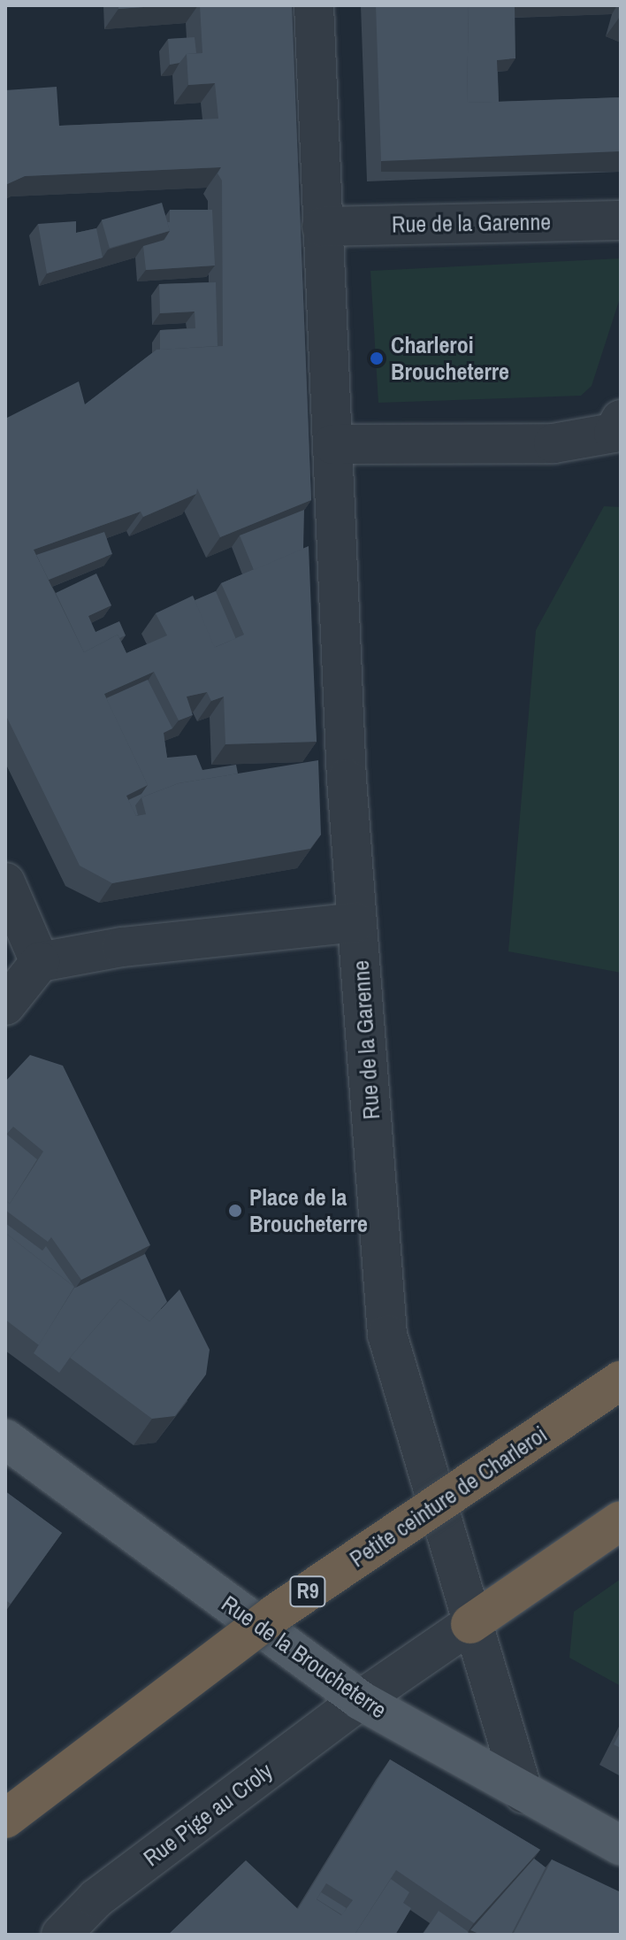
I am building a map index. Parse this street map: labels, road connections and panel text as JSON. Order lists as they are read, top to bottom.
{
  "streets": {
    "highway": ["Petite ceinture de Charleroi", "R9"],
    "main road": ["Rue de la Broucheterre"],
    "street": ["Rue de la Garenne", "Rue Pige au Croly"]
  },
  "crossings": [
    ["Rue de la Garenne", "Rue de la Broucheterre"],
    ["Rue de la Garenne", "Rue Pige au Croly"],
    ["Rue de la Broucheterre", "Rue Pige au Croly"]
  ],
  "places": ["Charleroi Broucheterre", "Place de la Broucheterre"]
}
